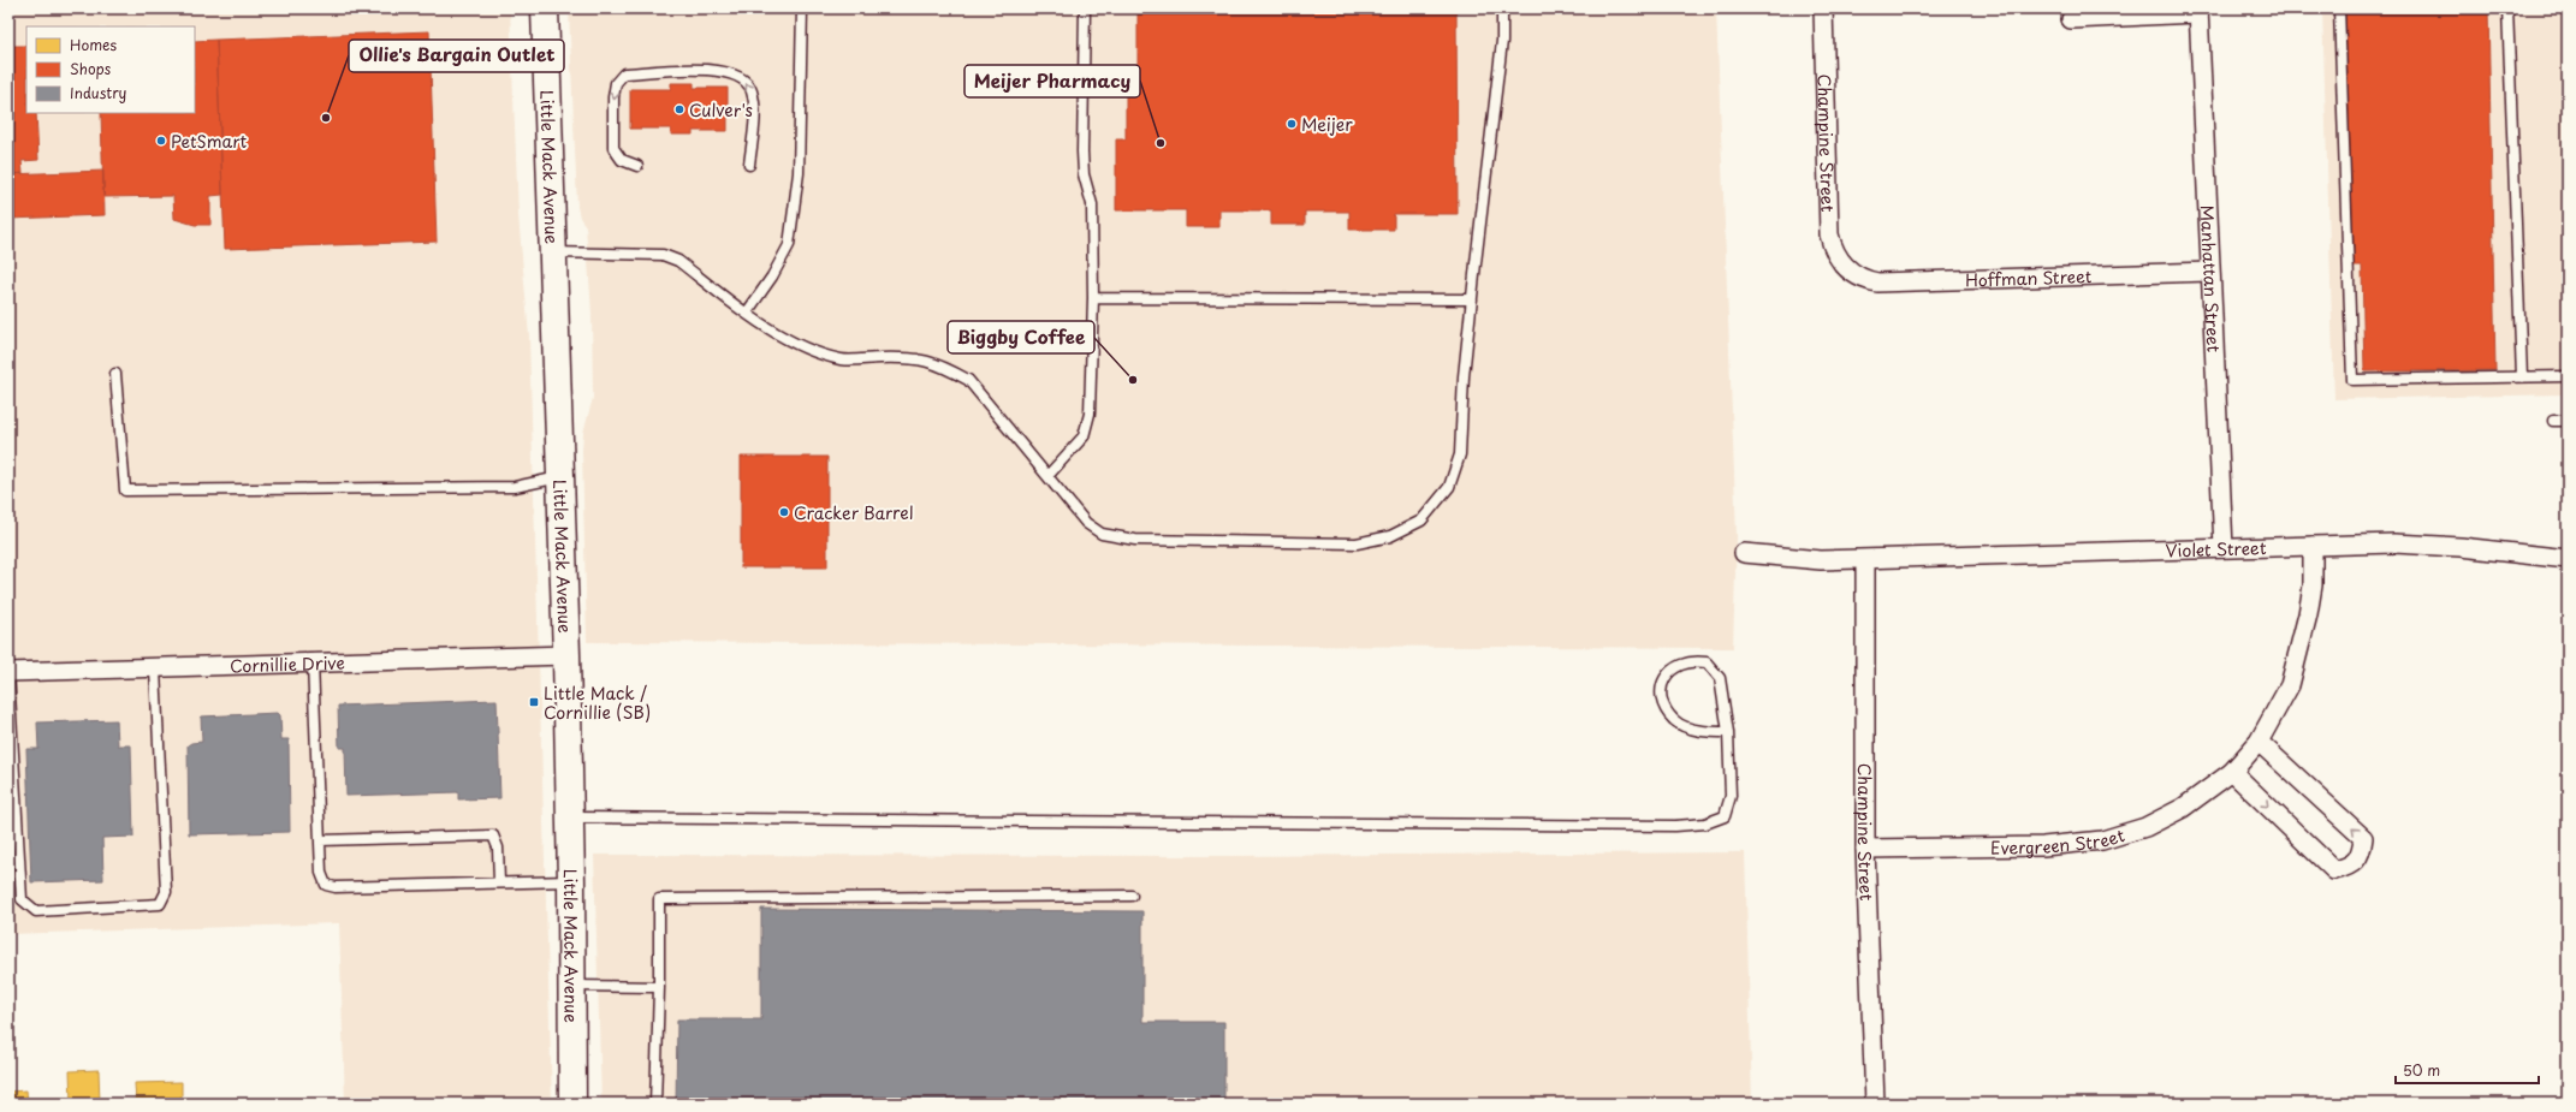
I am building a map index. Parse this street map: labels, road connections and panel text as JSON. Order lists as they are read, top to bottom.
{
  "streets": {
    "main road": ["Little Mack Avenue"],
    "street": [
      "Champine Street",
      "Hoffman Street",
      "Manhattan Street",
      "Violet Street",
      "Cornillie Drive",
      "Evergreen Street"
    ]
  },
  "crossings": [
    ["Champine Street", "Hoffman Street"],
    ["Champine Street", "Violet Street"],
    ["Champine Street", "Evergreen Street"],
    ["Little Mack Avenue", "Cornillie Drive"],
    ["Hoffman Street", "Manhattan Street"],
    ["Manhattan Street", "Violet Street"],
    ["Violet Street", "Evergreen Street"]
  ],
  "places": {
    "other": [
      "Culver's",
      "Ollie's Bargain Outlet",
      "Meijer",
      "PetSmart",
      "Meijer Pharmacy",
      "Biggby Coffee",
      "Cracker Barrel"
    ],
    "transit": ["Little Mack / Cornillie (SB)"]
  },
  "legend": ["Homes", "Shops", "Industry"],
  "scale_bar": "50 m"
}
